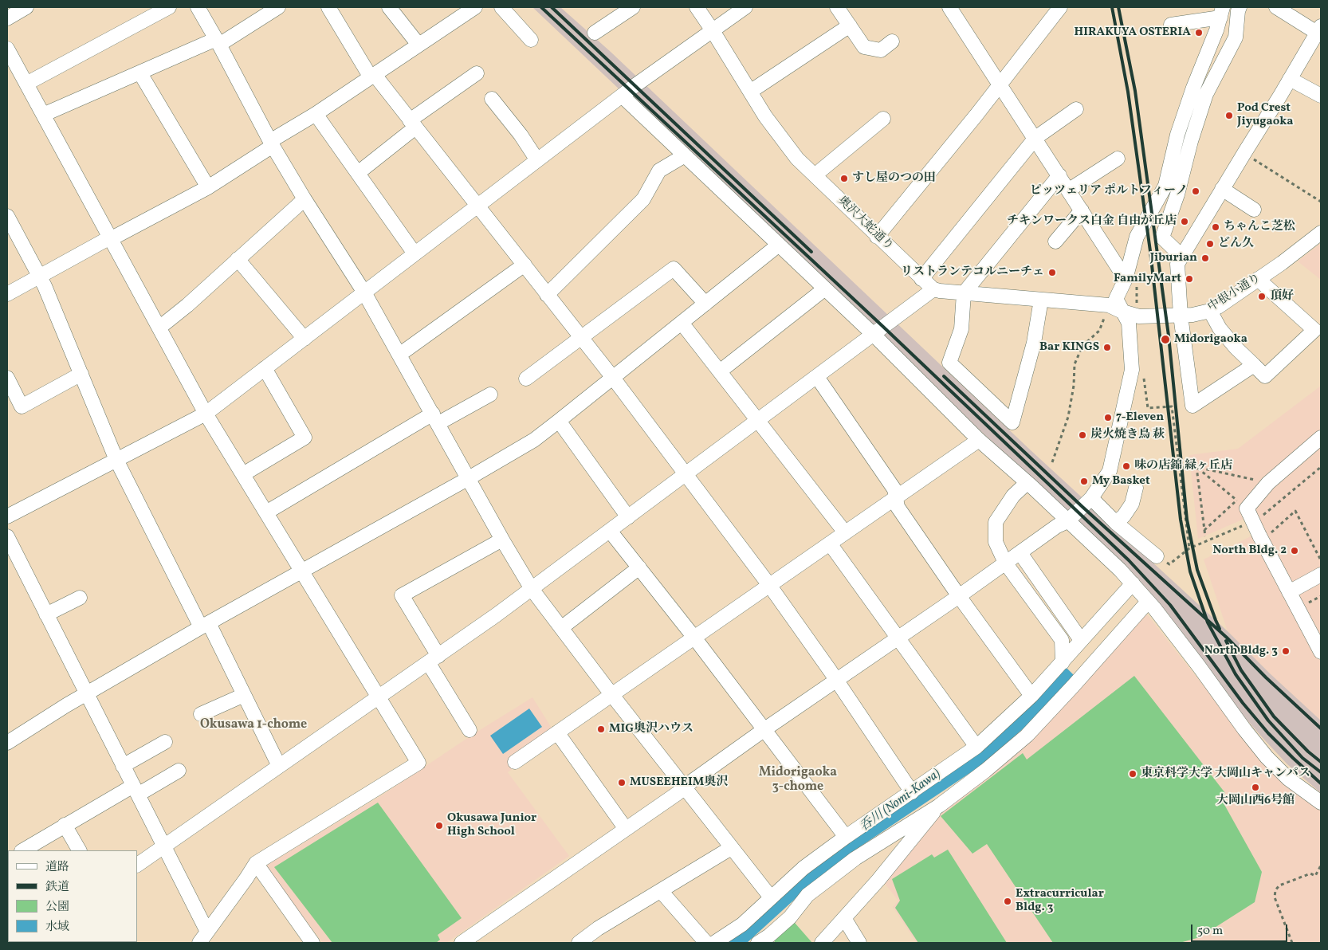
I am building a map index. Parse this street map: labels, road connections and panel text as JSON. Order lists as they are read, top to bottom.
{
  "streets": {
    "street": ["奥沢大蛇通り", "中根小通り"]
  },
  "districts": ["Okusawa 1-chome", "Midorigaoka 3-chome"],
  "water": ["呑川 (Nomi-Kawa)"],
  "places": [
    "HIRAKUYA OSTERIA",
    "Pod Crest Jiyugaoka",
    "すし屋のつの田",
    "ピッツェリア ポルトフィーノ",
    "チキンワークス白金 自由が丘店",
    "ちゃんこ芝松",
    "どん久",
    "Jiburian",
    "リストランテコルニーチェ",
    "FamilyMart",
    "頂好",
    "Midorigaoka",
    "Bar KINGS",
    "7-Eleven",
    "炭火焼き鳥 萩",
    "味の店錦 緑ヶ丘店",
    "My Basket",
    "North Bldg. 2",
    "North Bldg. 3",
    "MIG奥沢ハウス",
    "東京科学大学 大岡山キャンパス",
    "MUSEEHEIM奥沢",
    "大岡山西6号館",
    "Okusawa Junior High School",
    "Extracurricular Bldg. 3"
  ],
  "legend": [
    "道路",
    "鉄道",
    "公園",
    "水域"
  ],
  "scale_bar": "50 m"
}
